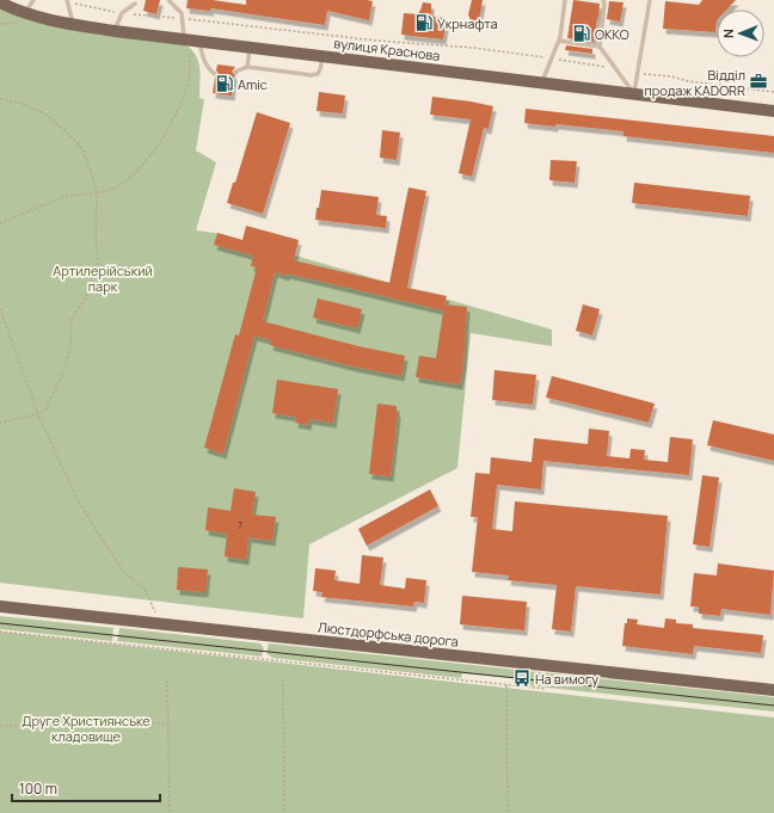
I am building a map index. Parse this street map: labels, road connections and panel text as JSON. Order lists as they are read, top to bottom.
{
  "streets": {
    "main road": ["вулиця Краснова", "Люстдорфська дорога"]
  },
  "parks": ["Артилерійський парк", "Друге Християнське кладовище"],
  "places": {
    "fuel station": ["Укрнафта", "ОККО", "Amic"],
    "office": ["Відділ продаж KADORR"],
    "bus stop": ["На вимогу"]
  },
  "house_numbers": ["7"],
  "scale_bar": "100 m",
  "north": "left"
}
